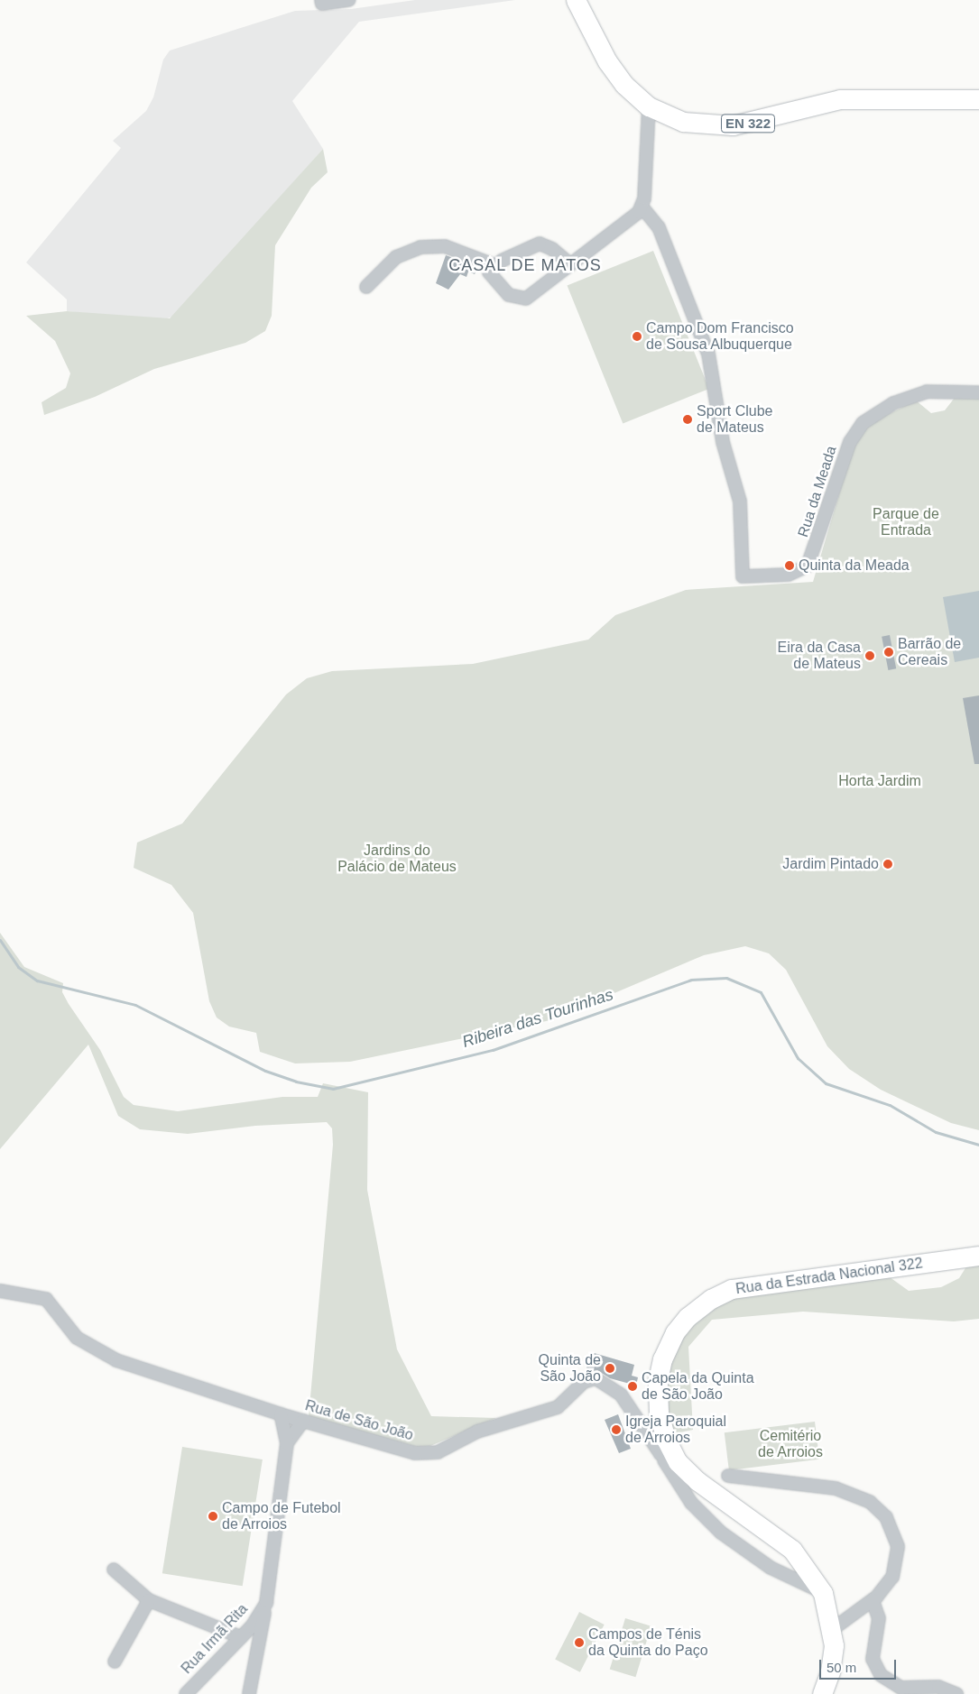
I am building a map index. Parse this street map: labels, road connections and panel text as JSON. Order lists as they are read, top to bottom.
{
  "streets": {
    "main road": ["EN 322", "Rua da Estrada Nacional 322"],
    "street": ["Rua da Meada", "Rua de São João", "Rua Irmã Rita"]
  },
  "crossings": [
    ["Rua da Estrada Nacional 322", "Rua de São João"]
  ],
  "districts": ["CASAL DE MATOS"],
  "water": ["Ribeira das Tourinhas"],
  "parks": [
    "Parque de Entrada",
    "Horta Jardim",
    "Jardins do Palácio de Mateus",
    "Cemitério de Arroios"
  ],
  "places": [
    "Campo Dom Francisco de Sousa Albuquerque",
    "Sport Clube de Mateus",
    "Quinta da Meada",
    "Barrão de Cereais",
    "Eira da Casa de Mateus",
    "Jardim Pintado",
    "Quinta de São João",
    "Capela da Quinta de São João",
    "Igreja Paroquial de Arroios",
    "Campo de Futebol de Arroios",
    "Campos de Ténis da Quinta do Paço"
  ],
  "scale_bar": "50 m"
}
